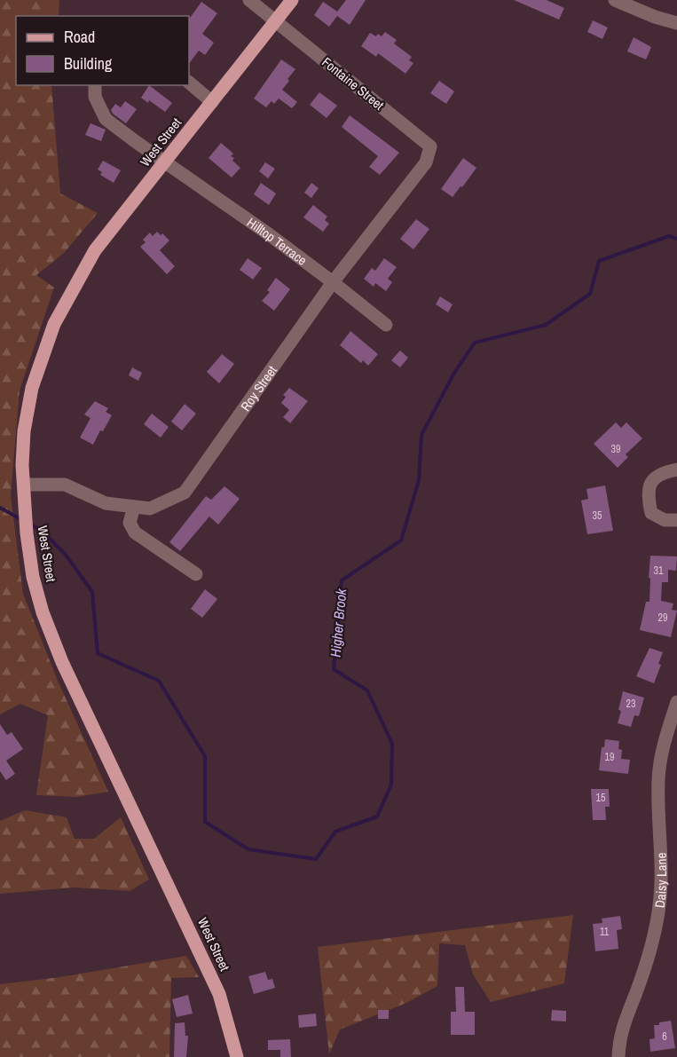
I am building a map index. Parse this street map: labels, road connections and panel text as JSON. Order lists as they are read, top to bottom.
{
  "streets": {
    "main road": ["West Street"],
    "street": [
      "Fontaine Street",
      "Hilltop Terrace",
      "Roy Street",
      "Daisy Lane"
    ]
  },
  "crossings": [
    ["Fontaine Street", "West Street"],
    ["Fontaine Street", "Roy Street"],
    ["West Street", "Hilltop Terrace"],
    ["West Street", "Roy Street"],
    ["Hilltop Terrace", "Roy Street"]
  ],
  "water": ["Higher Brook"],
  "house_numbers": [
    "39",
    "35",
    "31",
    "29",
    "23",
    "19",
    "15",
    "11",
    "6"
  ],
  "legend": ["Road", "Building"]
}
